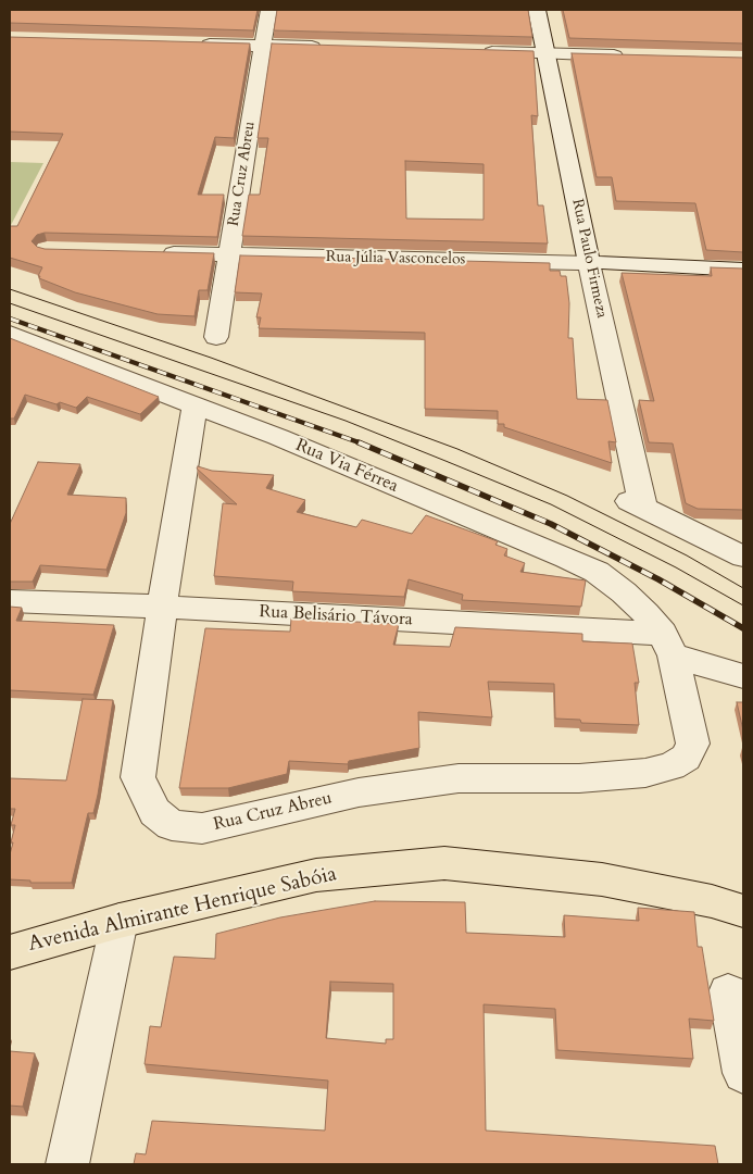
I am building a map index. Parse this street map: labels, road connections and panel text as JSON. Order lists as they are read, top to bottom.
{
  "streets": {
    "highway": ["Avenida Almirante Henrique Sabóia"],
    "street": [
      "Rua Cruz Abreu",
      "Rua Júlia Vasconcelos",
      "Rua Paulo Firmeza",
      "Rua Via Férrea",
      "Rua Belisário Távora"
    ]
  },
  "crossings": [
    ["Rua Cruz Abreu", "Rua Júlia Vasconcelos"],
    ["Rua Cruz Abreu", "Rua Via Férrea"],
    ["Rua Cruz Abreu", "Rua Belisário Távora"],
    ["Rua Júlia Vasconcelos", "Rua Paulo Firmeza"],
    ["Rua Via Férrea", "Rua Belisário Távora"]
  ]
}
